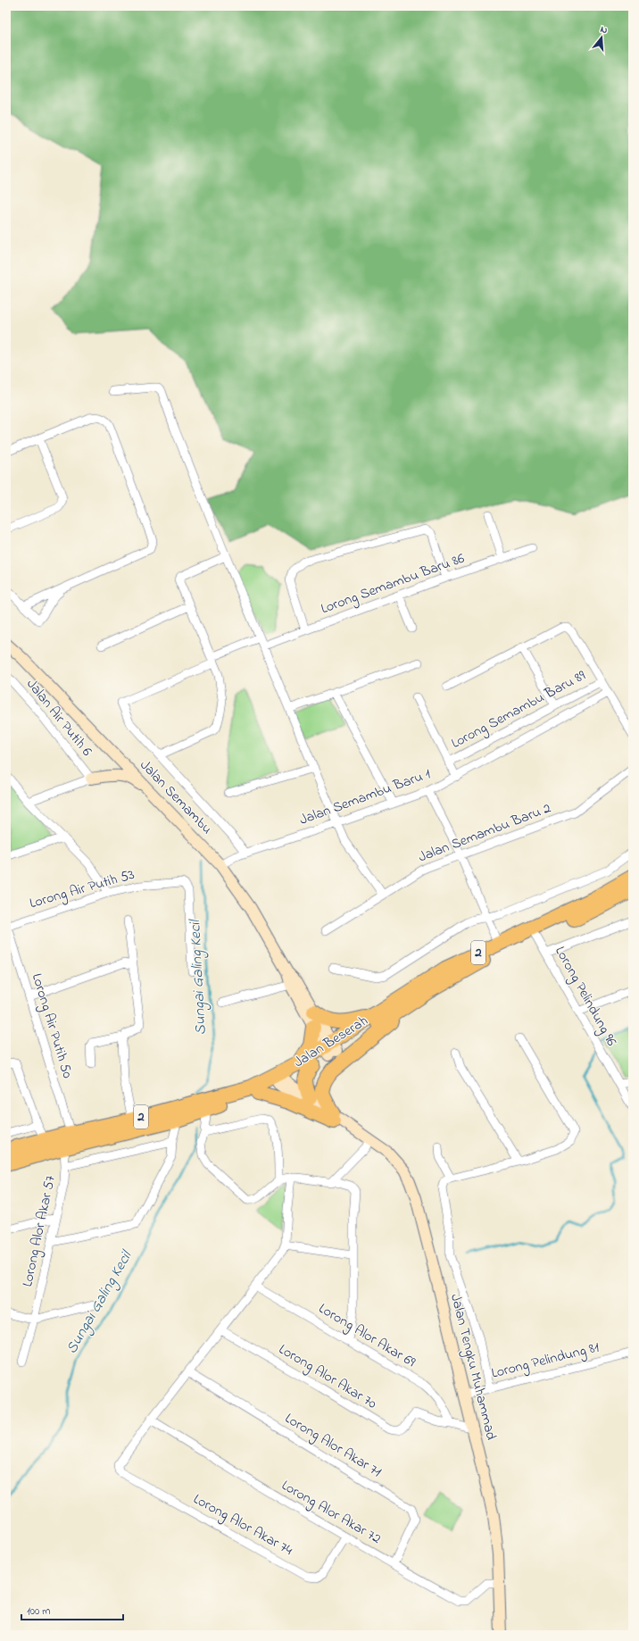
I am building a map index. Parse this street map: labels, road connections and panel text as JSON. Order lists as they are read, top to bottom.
{
  "streets": {
    "highway": ["2", "Jalan Beserah"],
    "main road": ["Jalan Semambu", "Jalan Tengku Muhammad"],
    "street": [
      "Lorong Semambu Baru 86",
      "Lorong Semambu Baru 89",
      "Jalan Air Putih 6",
      "Jalan Semambu Baru 1",
      "Jalan Semambu Baru 2",
      "Lorong Air Putih 53",
      "Lorong Pelindung 96",
      "Lorong Air Putih 50",
      "Lorong Alor Akar 57",
      "Lorong Alor Akar 69",
      "Lorong Pelindung 81",
      "Lorong Alor Akar 70",
      "Lorong Alor Akar 71",
      "Lorong Alor Akar 72",
      "Lorong Alor Akar 74"
    ]
  },
  "crossings": [
    ["Lorong Semambu Baru 89", "Jalan Semambu Baru 1"],
    ["Jalan Semambu", "Jalan Semambu Baru 1"],
    ["Jalan Semambu", "Jalan Beserah"],
    ["Lorong Air Putih 53", "Lorong Air Putih 50"],
    ["Lorong Pelindung 96", "Jalan Beserah"],
    ["Lorong Air Putih 50", "Jalan Beserah"],
    ["Jalan Beserah", "Lorong Alor Akar 57"],
    ["Jalan Beserah", "Jalan Tengku Muhammad"],
    ["Lorong Alor Akar 69", "Lorong Alor Akar 70"],
    ["Lorong Pelindung 81", "Jalan Tengku Muhammad"],
    ["Jalan Tengku Muhammad", "Lorong Alor Akar 72"],
    ["Lorong Alor Akar 71", "Lorong Alor Akar 72"],
    ["Lorong Alor Akar 72", "Lorong Alor Akar 74"]
  ],
  "water": ["Sungai Galing Kecil"],
  "scale_bar": "100 m",
  "north": "top"
}
